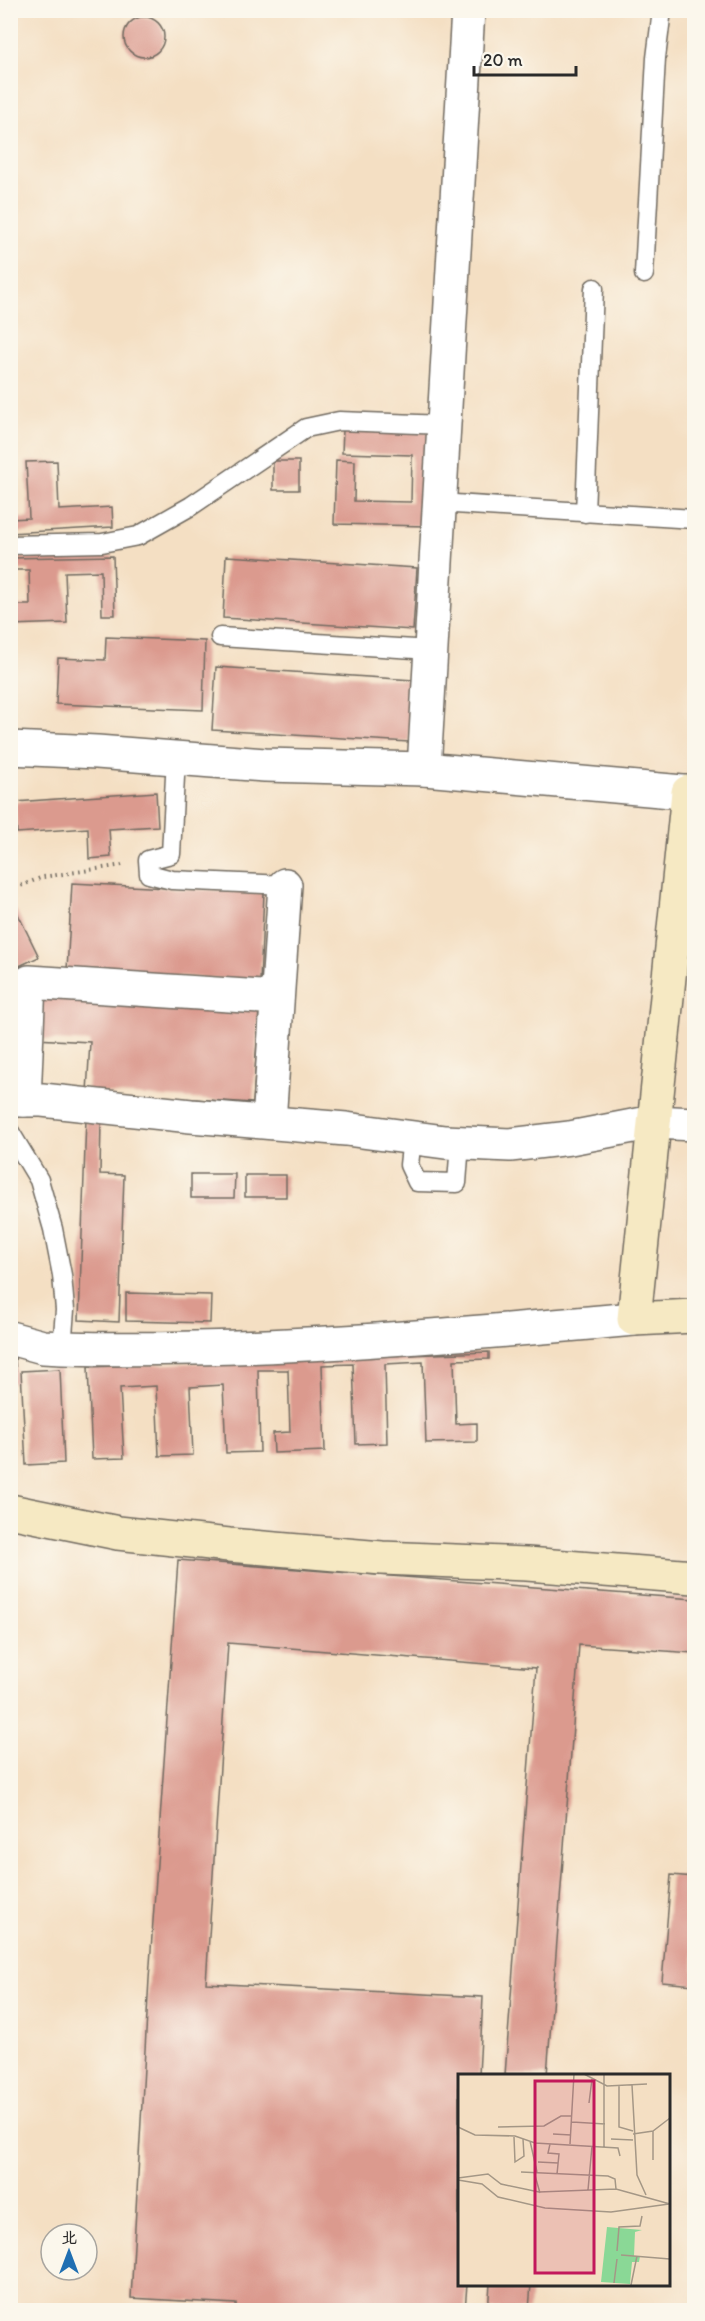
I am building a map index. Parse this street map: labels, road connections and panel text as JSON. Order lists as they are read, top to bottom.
{
  "scale_bar": "20 m",
  "north": "top"
}
